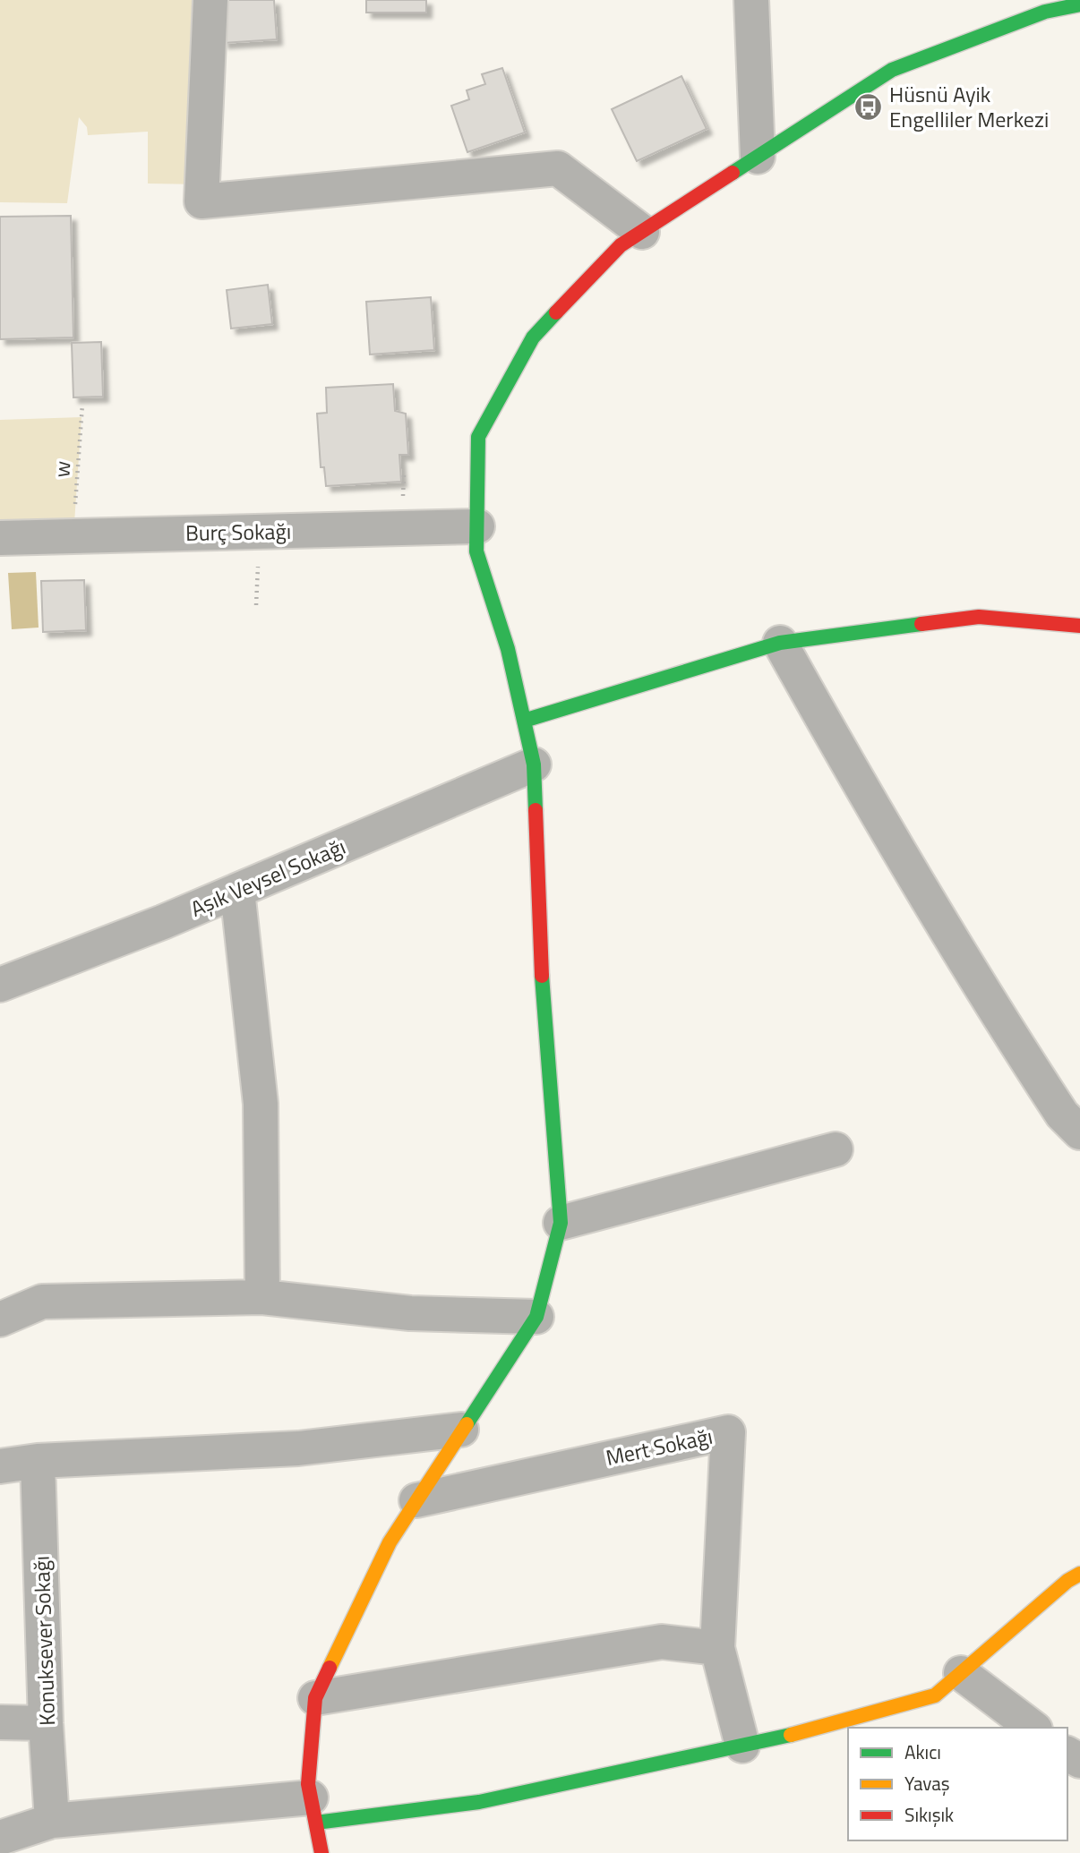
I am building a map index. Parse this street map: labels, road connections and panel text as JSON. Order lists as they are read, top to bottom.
{
  "streets": {
    "street": [
      "Burç Sokağı",
      "Aşık Veysel Sokağı",
      "Mert Sokağı",
      "Konuksever Sokağı"
    ],
    "path": ["w"]
  },
  "crossings": [
    ["w", "Burç Sokağı"]
  ],
  "places": {
    "bus stop": ["Hüsnü Ayik Engelliler Merkezi"]
  },
  "legend": ["Akıcı", "Yavaş", "Sıkışık"]
}
